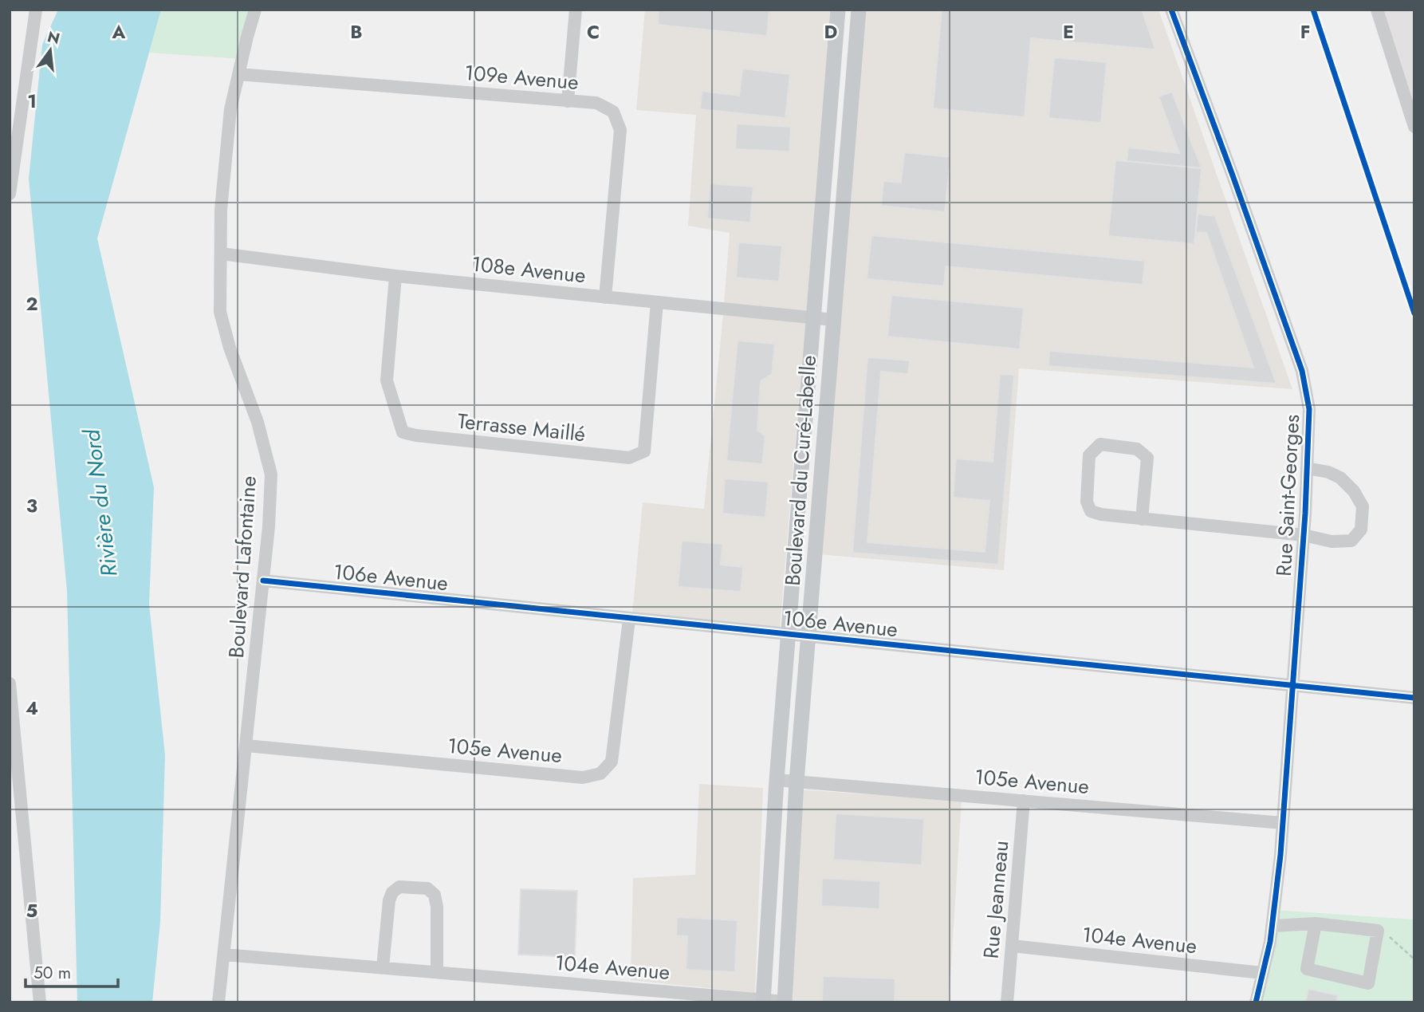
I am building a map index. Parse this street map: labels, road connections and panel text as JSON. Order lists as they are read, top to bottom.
{
  "streets": {
    "main road": ["Boulevard du Curé-Labelle"],
    "street": [
      "109e Avenue",
      "108e Avenue",
      "Terrasse Maillé",
      "Rue Saint-Georges",
      "Boulevard Lafontaine",
      "106e Avenue",
      "105e Avenue",
      "Rue Jeanneau",
      "104e Avenue"
    ]
  },
  "crossings": [
    ["109e Avenue", "108e Avenue"],
    ["109e Avenue", "Boulevard Lafontaine"],
    ["108e Avenue", "Terrasse Maillé"],
    ["108e Avenue", "Boulevard du Curé-Labelle"],
    ["108e Avenue", "Boulevard Lafontaine"],
    ["Boulevard du Curé-Labelle", "106e Avenue"],
    ["Boulevard du Curé-Labelle", "105e Avenue"],
    ["Boulevard du Curé-Labelle", "104e Avenue"],
    ["Rue Saint-Georges", "106e Avenue"],
    ["Rue Saint-Georges", "105e Avenue"],
    ["Rue Saint-Georges", "104e Avenue"],
    ["Boulevard Lafontaine", "106e Avenue"],
    ["Boulevard Lafontaine", "105e Avenue"],
    ["Boulevard Lafontaine", "104e Avenue"],
    ["106e Avenue", "105e Avenue"],
    ["105e Avenue", "Rue Jeanneau"],
    ["Rue Jeanneau", "104e Avenue"]
  ],
  "water": ["Rivière du Nord"],
  "scale_bar": "50 m",
  "north": "top",
  "grid": {
    "columns": [
      "A",
      "B",
      "C",
      "D",
      "E",
      "F"
    ],
    "rows": [
      "1",
      "2",
      "3",
      "4",
      "5"
    ]
  }
}
